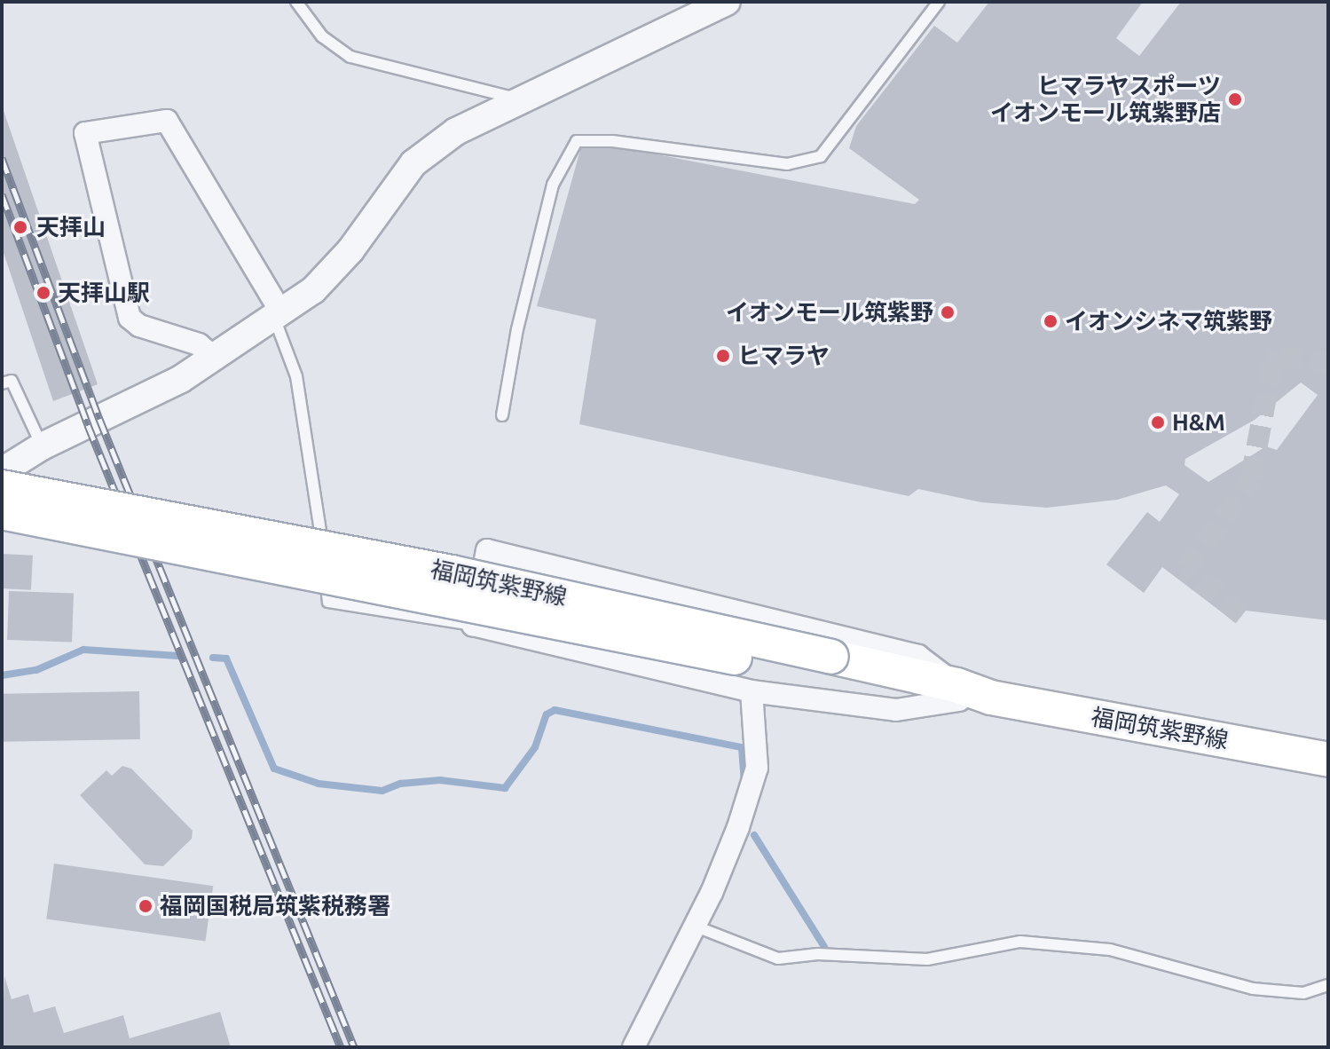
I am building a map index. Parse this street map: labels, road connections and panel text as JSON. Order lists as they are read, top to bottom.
{
  "streets": {
    "main road": ["福岡筑紫野線"]
  },
  "places": [
    "ヒマラヤスポーツ イオンモール筑紫野店",
    "天拝山",
    "天拝山駅",
    "イオンモール筑紫野",
    "イオンシネマ筑紫野",
    "ヒマラヤ",
    "H&M",
    "福岡国税局筑紫税務署"
  ]
}
